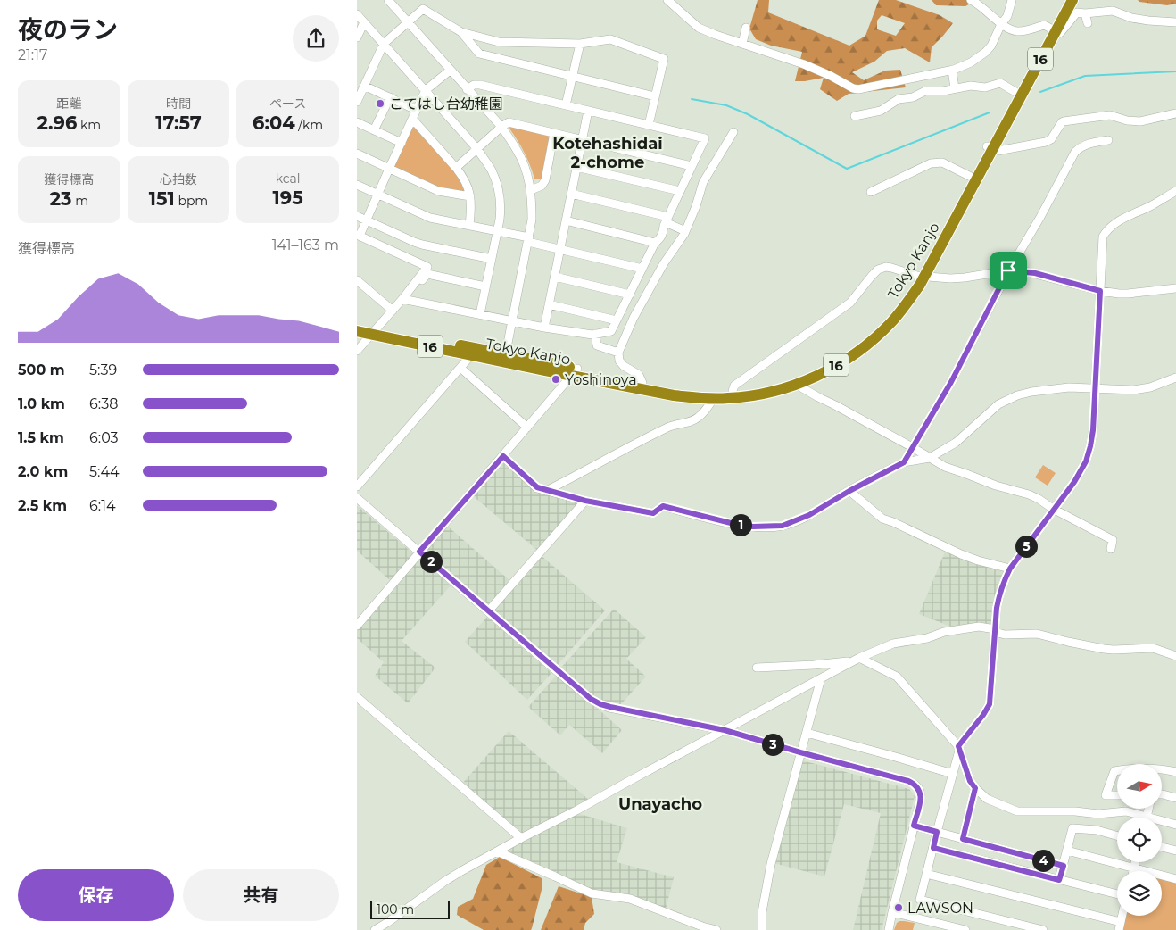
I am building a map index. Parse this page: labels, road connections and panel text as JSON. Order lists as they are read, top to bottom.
{
  "streets": {
    "highway": ["16", "Tokyo Kanjo"]
  },
  "districts": ["Kotehashidai 2-chome", "Unayacho"],
  "places": ["こてはし台幼稚園", "Yoshinoya", "LAWSON"],
  "scale_bar": "100 m",
  "north": "right",
  "page": {
    "heading": ["夜のラン", "21:17"],
    "stats": [
      ["距離", "2.96 km"],
      ["時間", "17:57"],
      ["ペース", "6:04 /km"],
      ["獲得標高", "23 m"],
      ["心拍数", "151 bpm"],
      ["kcal", "195"]
    ],
    "chart": ["獲得標高", "141–163 m"],
    "list": [
      {
        "name": "500 m",
        "note": "5:39"
      },
      {
        "name": "1.0 km",
        "note": "6:38"
      },
      {
        "name": "1.5 km",
        "note": "6:03"
      },
      {
        "name": "2.0 km",
        "note": "5:44"
      },
      {
        "name": "2.5 km",
        "note": "6:14"
      }
    ],
    "pins": [
      "1",
      "5",
      "2",
      "3",
      "4"
    ],
    "buttons": ["保存", "共有"],
    "scale": "100 m"
  }
}
